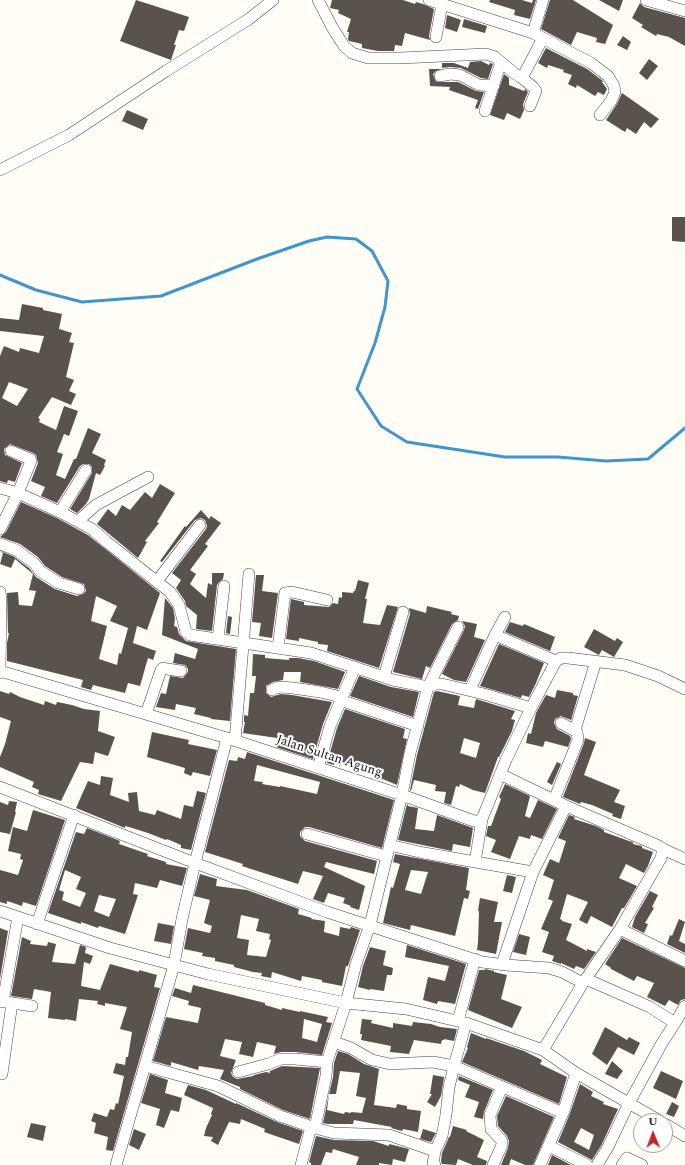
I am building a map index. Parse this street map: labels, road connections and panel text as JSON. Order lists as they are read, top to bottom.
{
  "streets": {
    "street": ["Jalan Sultan Agung"]
  },
  "north": "top"
}
